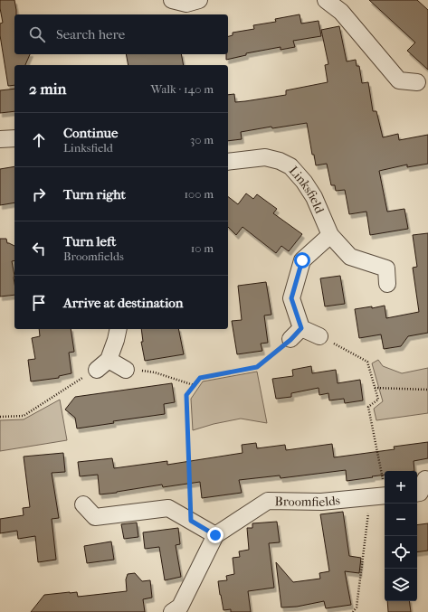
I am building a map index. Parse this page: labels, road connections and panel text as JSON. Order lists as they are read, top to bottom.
{
  "streets": {
    "street": ["Linksfield", "Broomfields"]
  },
  "page": {
    "search": "Search here",
    "heading": ["2 min", "Walk · 140 m"],
    "list": [
      ["Continue", "Linksfield", "30 m"],
      ["Turn right", "100 m"],
      ["Turn left", "Broomfields", "10 m"],
      "Arrive at destination"
    ],
    "map_buttons": ["+", "−"]
  }
}
